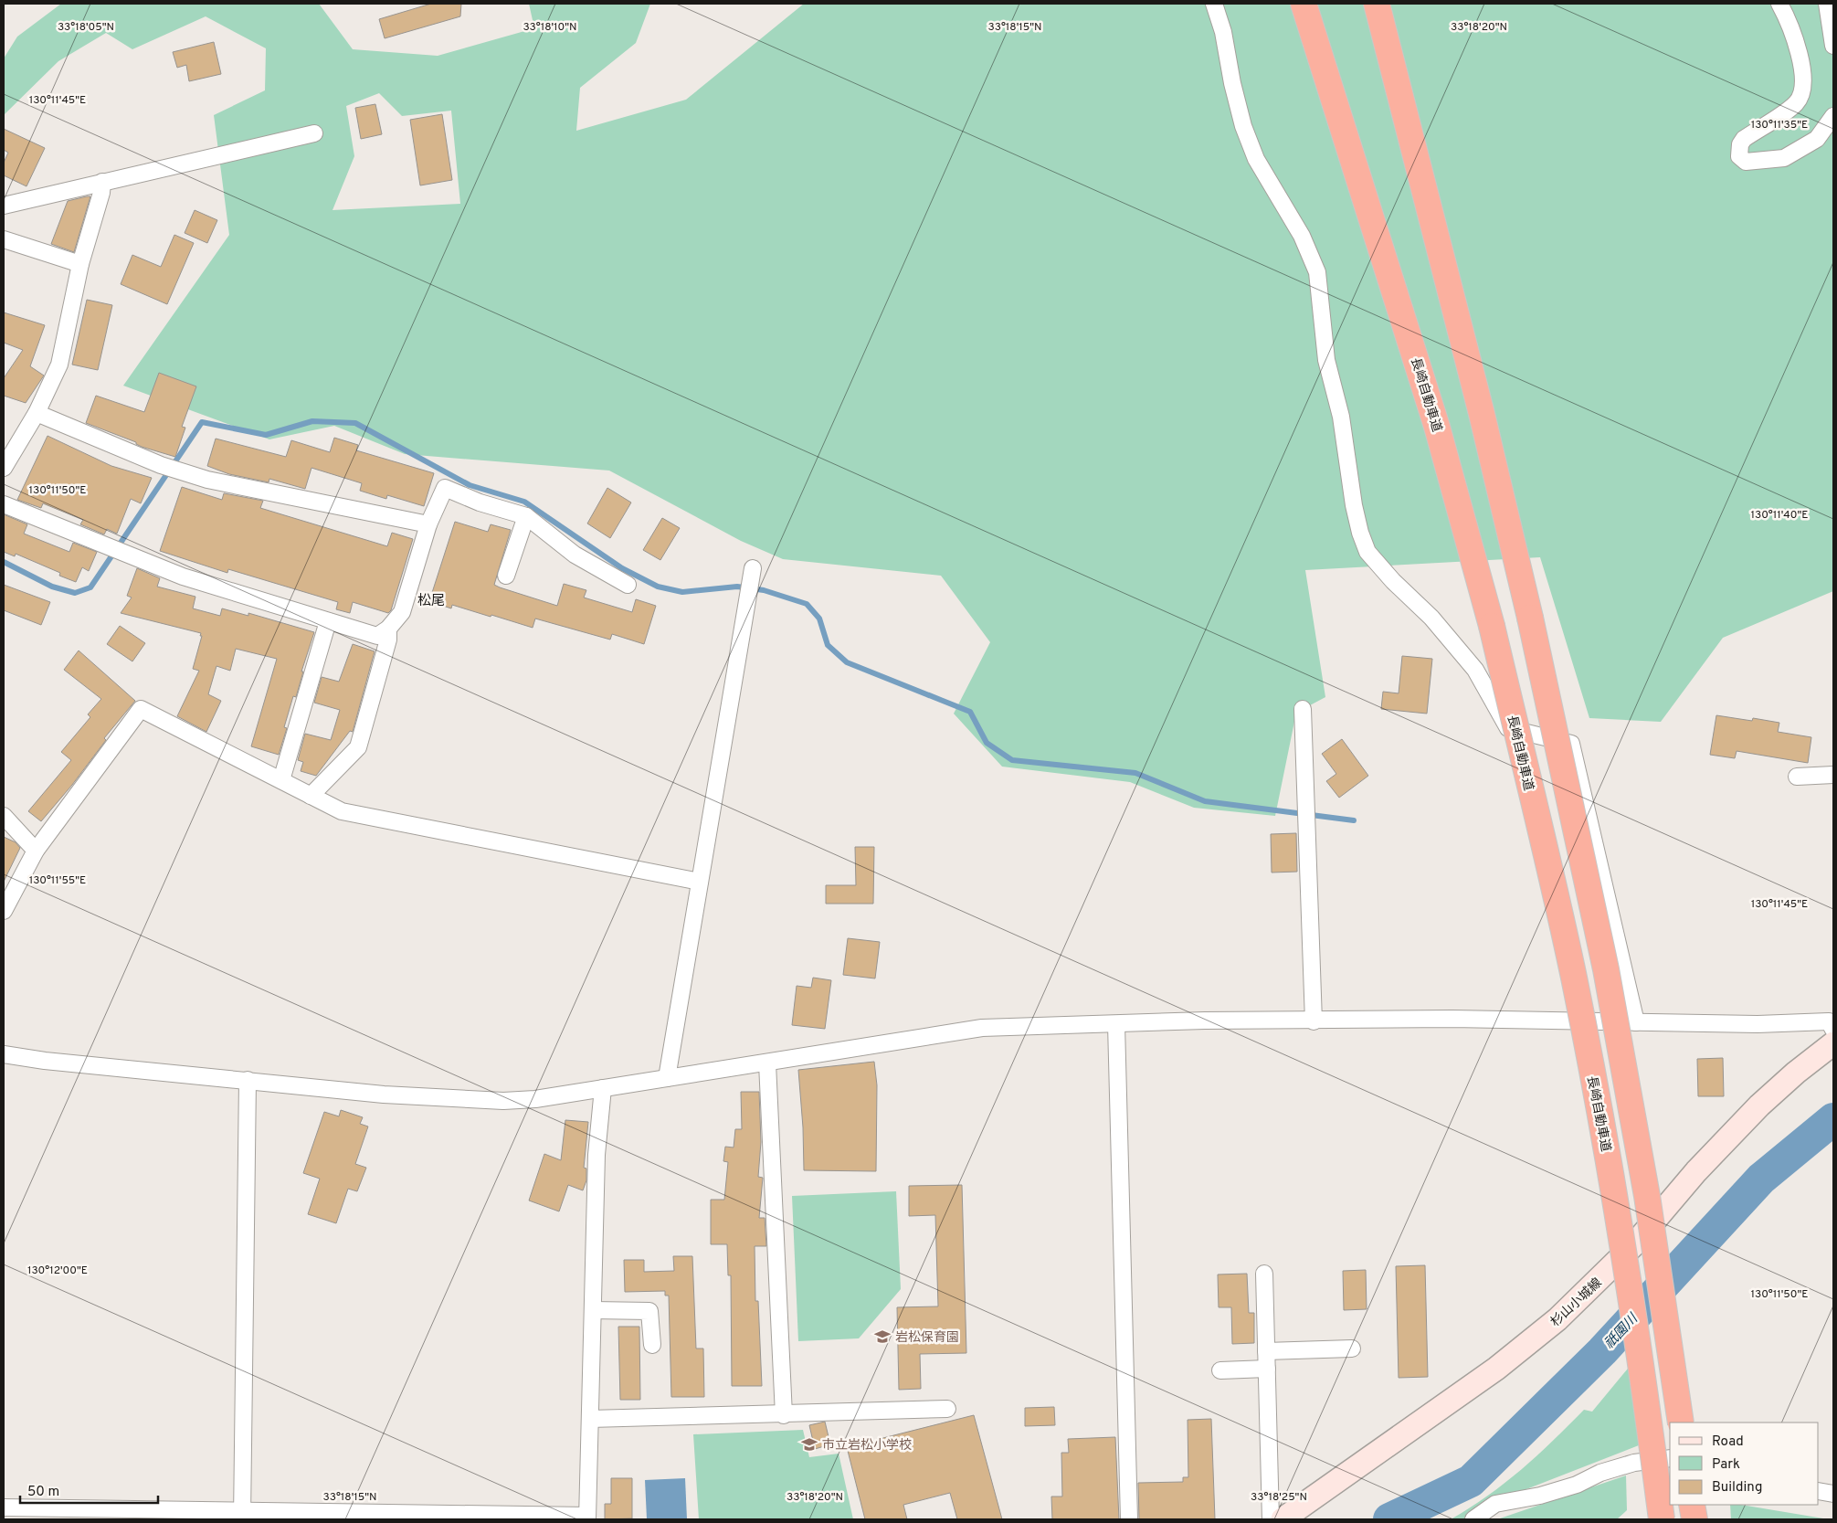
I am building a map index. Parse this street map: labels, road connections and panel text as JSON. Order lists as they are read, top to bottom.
{
  "streets": {
    "highway": ["長崎自動車道"],
    "main road": ["杉山小城線"]
  },
  "districts": ["松尾"],
  "water": ["祇園川"],
  "places": {
    "school or university": ["岩松保育園", "市立岩松小学校"]
  },
  "legend": ["Road", "Park", "Building"],
  "scale_bar": "50 m",
  "coordinates": [
    "33°18'05\"N",
    "33°18'10\"N",
    "33°18'15\"N",
    "33°18'20\"N",
    "130°11'45\"E",
    "130°11'35\"E",
    "130°11'50\"E",
    "130°11'40\"E",
    "130°11'55\"E",
    "130°12'00\"E",
    "33°18'25\"N"
  ]
}
